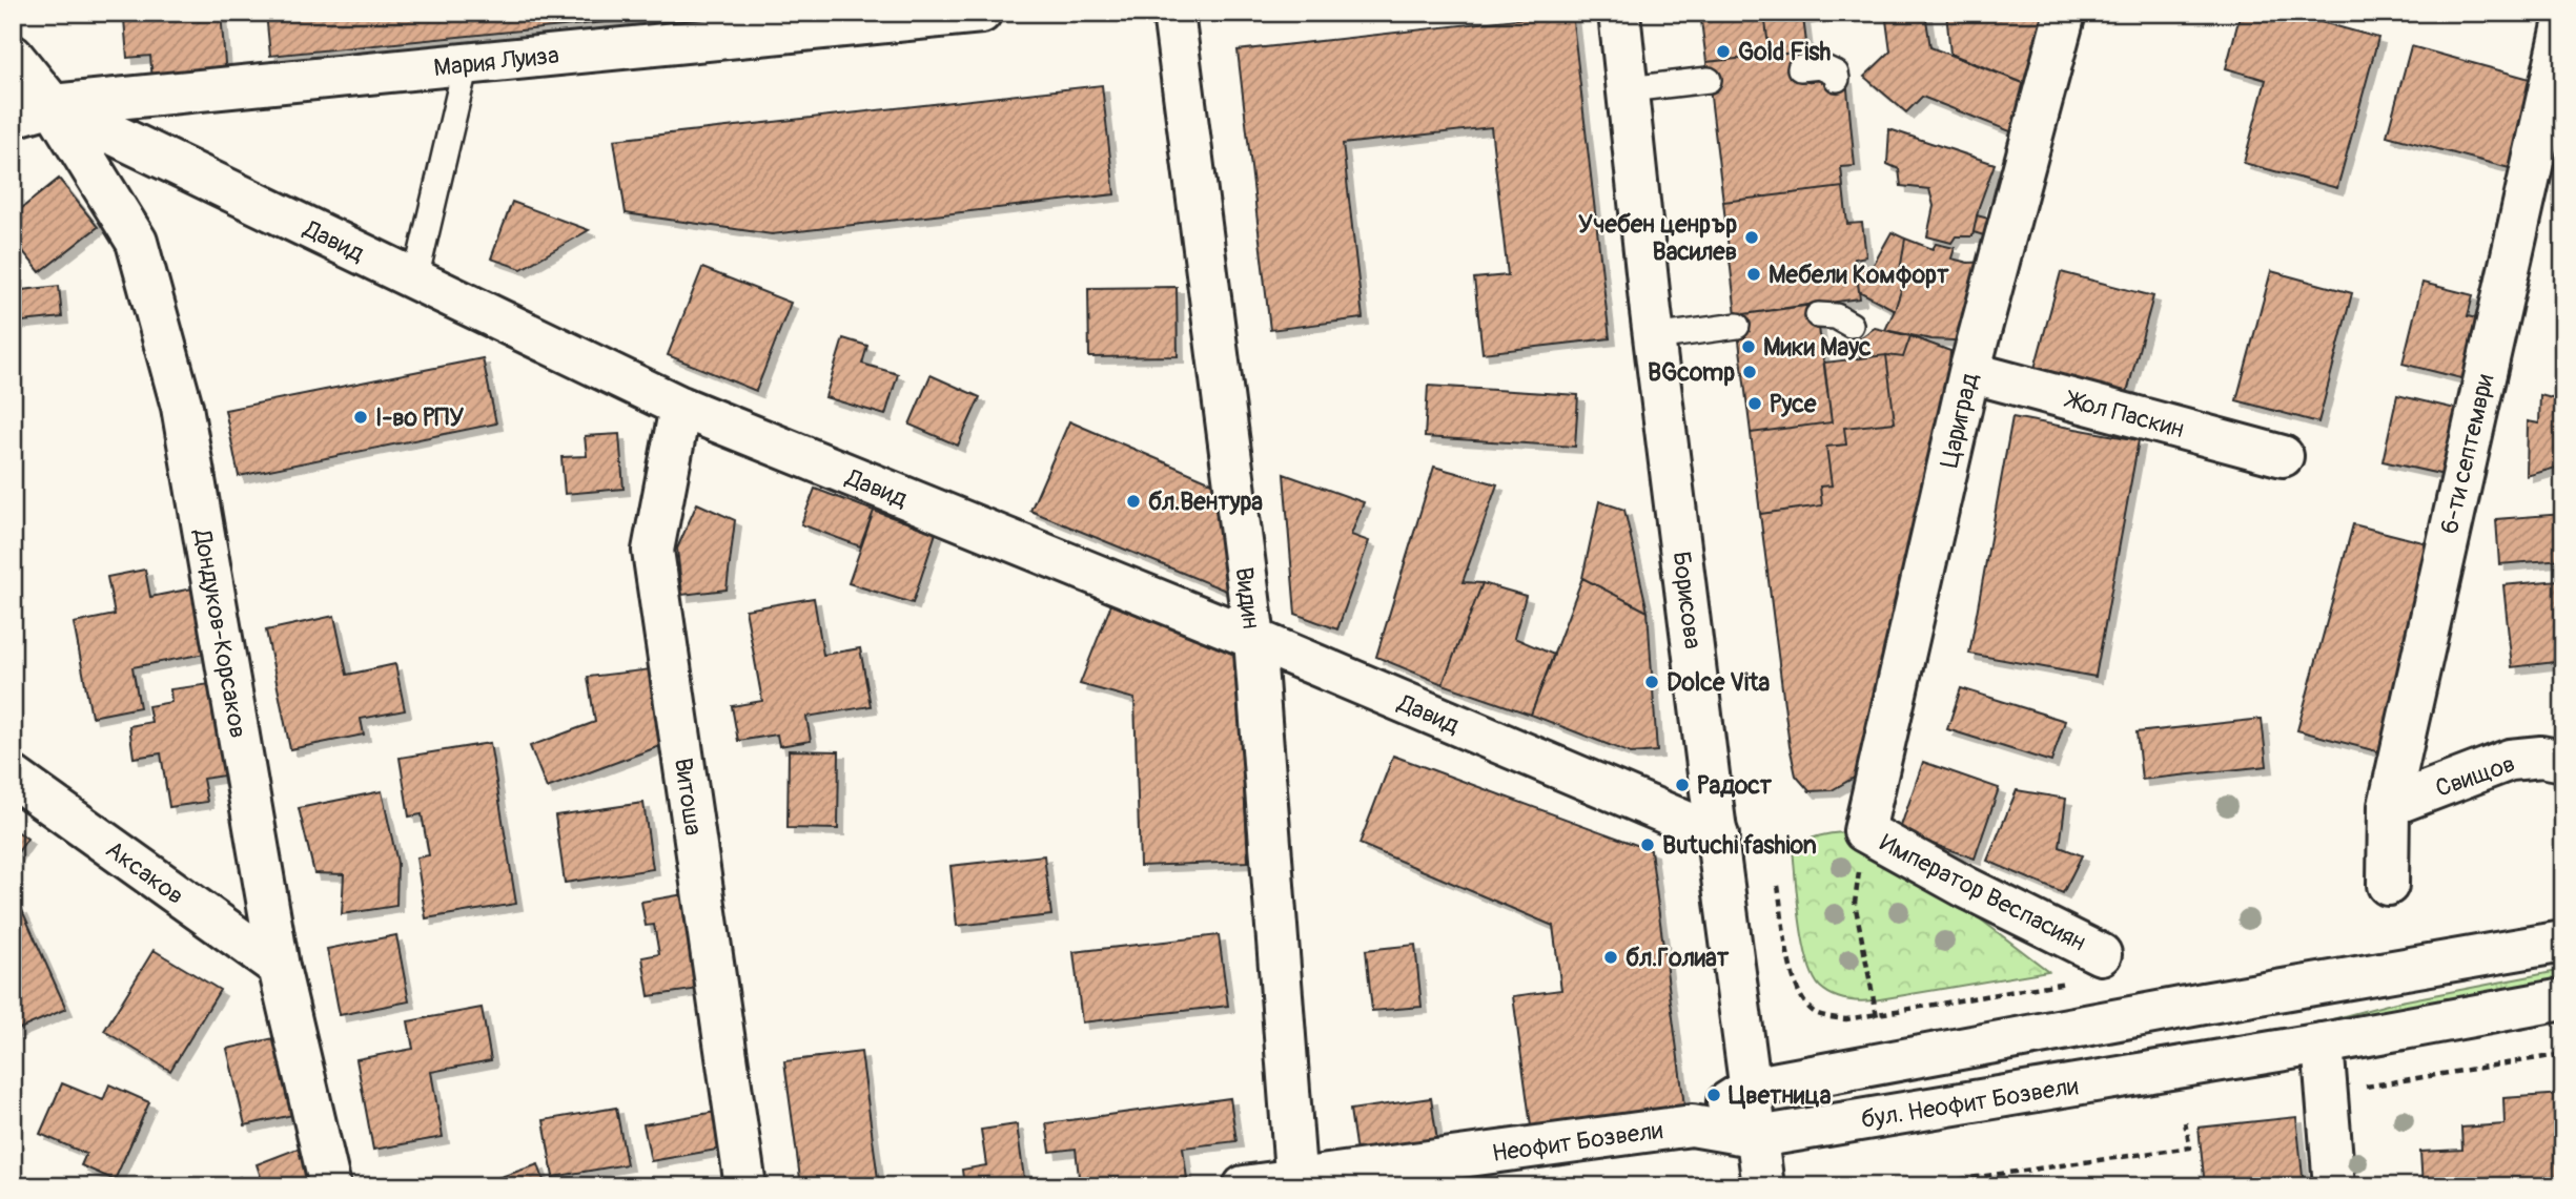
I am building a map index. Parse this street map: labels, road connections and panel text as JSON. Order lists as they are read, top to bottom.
{
  "streets": {
    "street": [
      "Мария Луиза",
      "Давид",
      "Жол Паскин",
      "Цариград",
      "6-ти септември",
      "Видин",
      "Борисова",
      "Дондуков-Корсаков",
      "Свищов",
      "Витоша",
      "Аксаков",
      "Император Веспасиян",
      "бул. Неофит Бозвели",
      "Неофит Бозвели"
    ]
  },
  "crossings": [
    ["Мария Луиза", "Давид"],
    ["Мария Луиза", "Дондуков-Корсаков"],
    ["Давид", "Видин"],
    ["Давид", "Борисова"],
    ["Давид", "Дондуков-Корсаков"],
    ["Давид", "Витоша"],
    ["Жол Паскин", "Цариград"],
    ["Цариград", "Император Веспасиян"],
    ["6-ти септември", "Свищов"],
    ["Видин", "Неофит Бозвели"],
    ["Борисова", "бул. Неофит Бозвели"],
    ["Дондуков-Корсаков", "Аксаков"],
    ["бул. Неофит Бозвели", "Неофит Бозвели"]
  ],
  "places": [
    "Gold Fish",
    "Учебен ценрър Василев",
    "Мебели Комфорт",
    "Мики Маус",
    "BGcomp",
    "Русе",
    "I-во РПУ",
    "бл.Вентура",
    "Dolce Vita",
    "Радост",
    "Butuchi fashion",
    "бл.Голиат",
    "Цветница"
  ]
}
